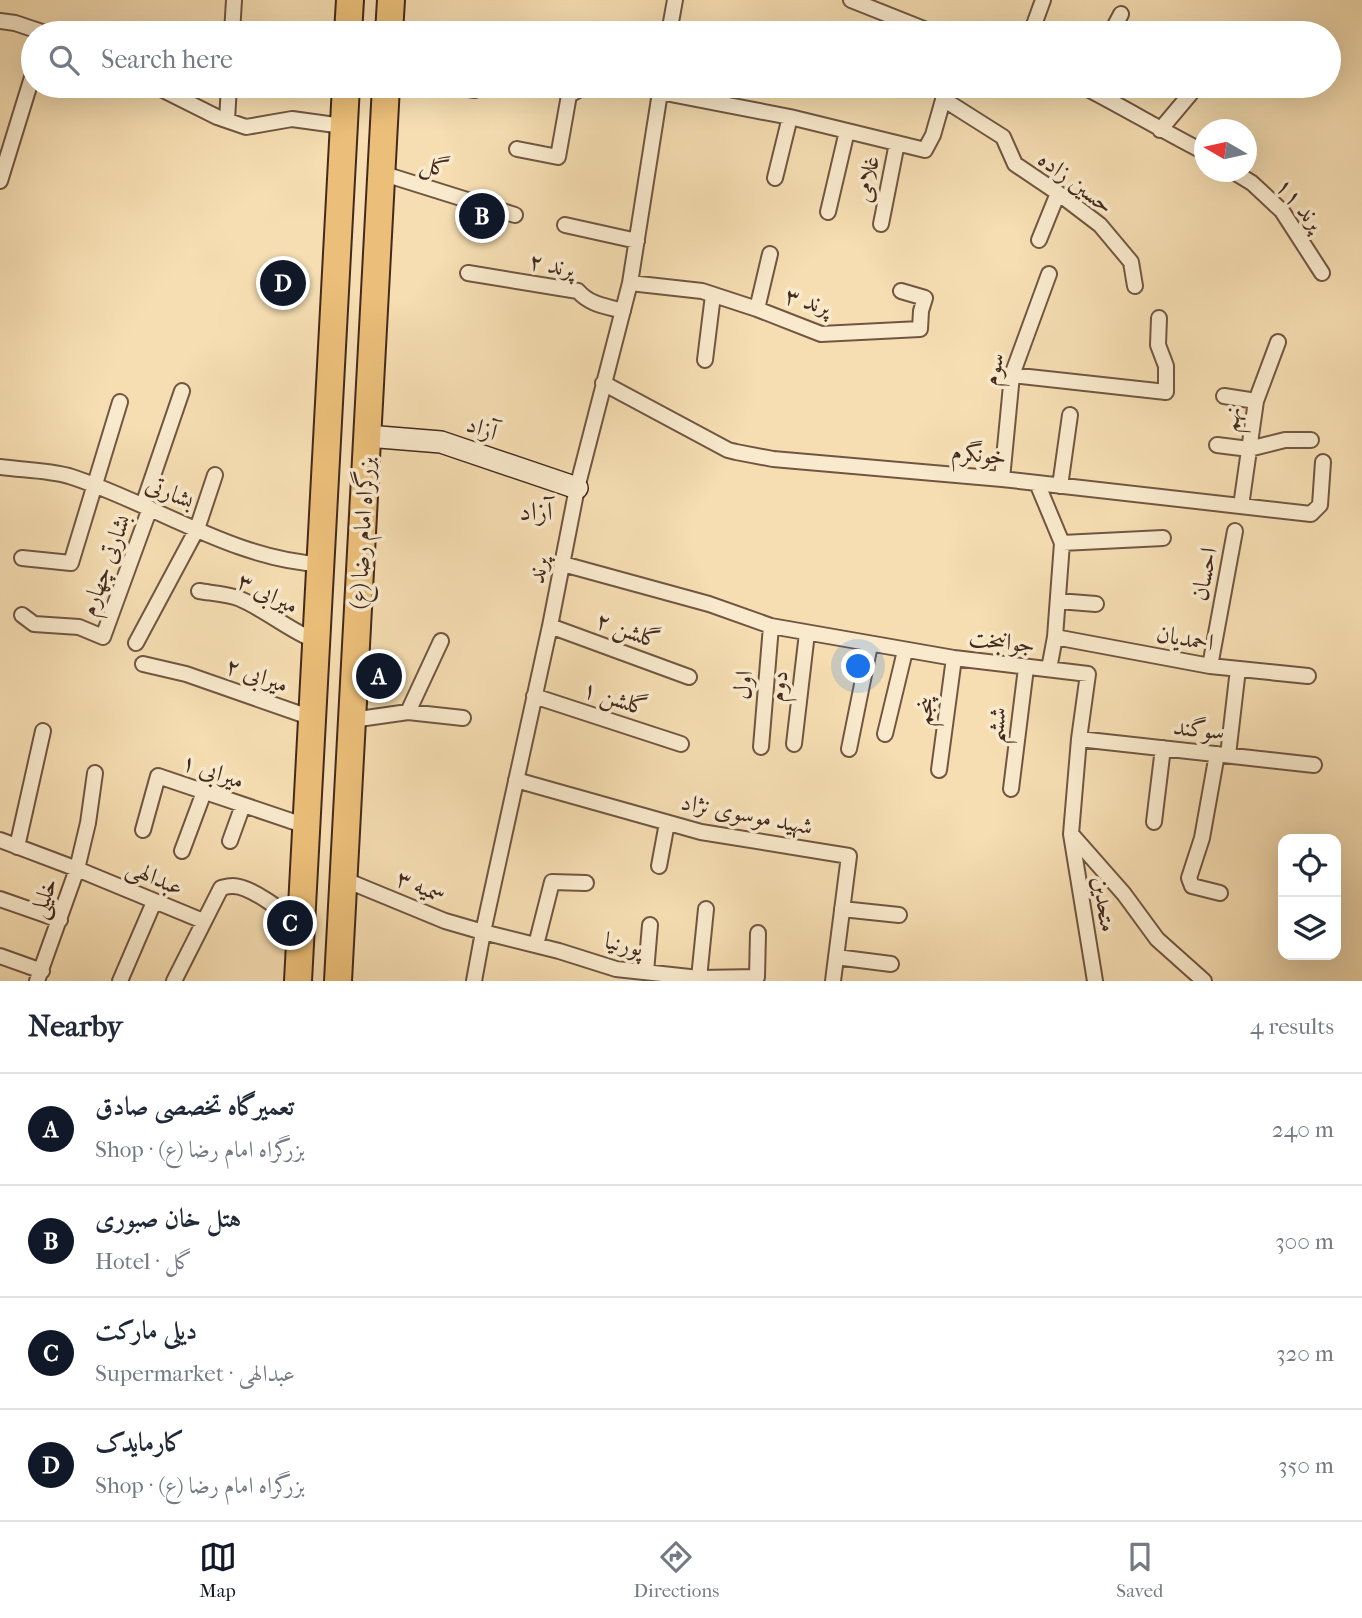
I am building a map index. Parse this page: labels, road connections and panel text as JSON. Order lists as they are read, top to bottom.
{
  "streets": {
    "highway": ["بزرگراه امام رضا (ع)"],
    "street": [
      "گل",
      "غلامی",
      "حسین زاده",
      "پرند ۱۱",
      "پرند ۲",
      "پرند ۳",
      "سوم",
      "نهم",
      "آزاد",
      "خونگرم",
      "بشارتی",
      "بشارتی چهارم",
      "پرند",
      "احسان",
      "میرابی ۳",
      "گلشن ۲",
      "احمدیان",
      "جوانبخت",
      "میرابی ۲",
      "اول",
      "دوم",
      "گلشن ۱",
      "پنجم",
      "ششم",
      "سوگند",
      "میرابی ۱",
      "شهید موسوی نژاد",
      "عبدالهی",
      "سمیه ۳",
      "خلیلی",
      "متحدین",
      "پورنیا"
    ]
  },
  "crossings": [
    ["گل", "بزرگراه امام رضا (ع)"],
    ["پرند ۲", "پرند"],
    ["پرند ۳", "پرند"],
    ["سوم", "خونگرم"],
    ["نهم", "خونگرم"],
    ["آزاد", "بزرگراه امام رضا (ع)"],
    ["آزاد", "پرند"],
    ["خونگرم", "پرند"],
    ["بشارتی", "بزرگراه امام رضا (ع)"],
    ["بشارتی", "بشارتی چهارم"],
    ["بزرگراه امام رضا (ع)", "میرابی ۳"],
    ["بزرگراه امام رضا (ع)", "میرابی ۲"],
    ["بزرگراه امام رضا (ع)", "میرابی ۱"],
    ["بزرگراه امام رضا (ع)", "عبدالهی"],
    ["بزرگراه امام رضا (ع)", "سمیه ۳"],
    ["پرند", "گلشن ۲"],
    ["پرند", "جوانبخت"],
    ["پرند", "گلشن ۱"],
    ["پرند", "شهید موسوی نژاد"],
    ["پرند", "سمیه ۳"],
    ["پرند", "پورنیا"],
    ["احسان", "احمدیان"],
    ["جوانبخت", "اول"],
    ["جوانبخت", "دوم"],
    ["جوانبخت", "پنجم"],
    ["جوانبخت", "ششم"],
    ["جوانبخت", "سوگند"],
    ["جوانبخت", "متحدین"],
    ["عبدالهی", "خلیلی"],
    ["سمیه ۳", "پورنیا"]
  ],
  "districts": ["آزاد"],
  "north": "left",
  "page": {
    "search": "Search here",
    "pins": [
      "B",
      "D",
      "A",
      "C"
    ],
    "heading": ["Nearby", "4 results"],
    "list": [
      {
        "mark": "A",
        "name": "تعمیرگاه تخصصی صادق",
        "note": "Shop · بزرگراه امام رضا (ع)",
        "value": "240 m"
      },
      {
        "mark": "B",
        "name": "هتل خان صبوری",
        "note": "Hotel · گل",
        "value": "300 m"
      },
      {
        "mark": "C",
        "name": "دیلی مارکت",
        "note": "Supermarket · عبدالهی",
        "value": "320 m"
      },
      {
        "mark": "D",
        "name": "کارمایدک",
        "note": "Shop · بزرگراه امام رضا (ع)",
        "value": "350 m"
      }
    ],
    "nav": ["Map", "Directions", "Saved"]
  }
}
